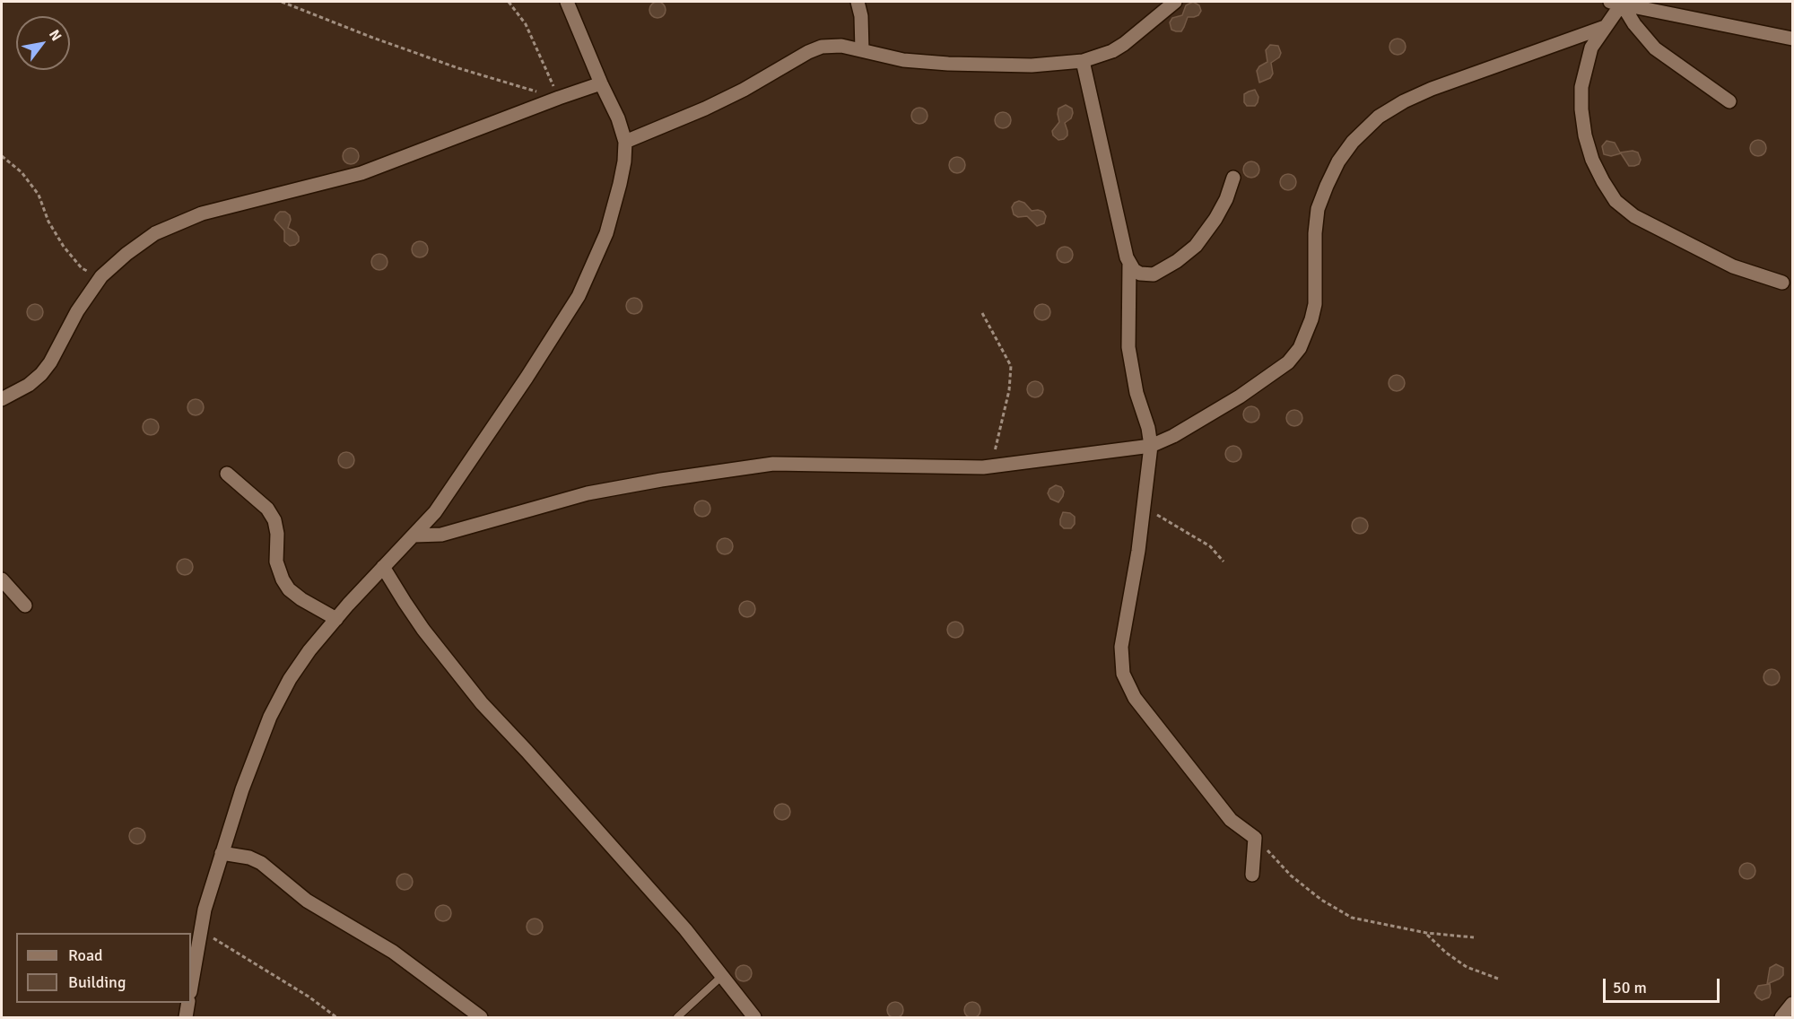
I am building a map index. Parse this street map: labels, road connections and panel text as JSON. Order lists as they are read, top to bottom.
{
  "legend": ["Road", "Building"],
  "scale_bar": "50 m",
  "north": "top right"
}
